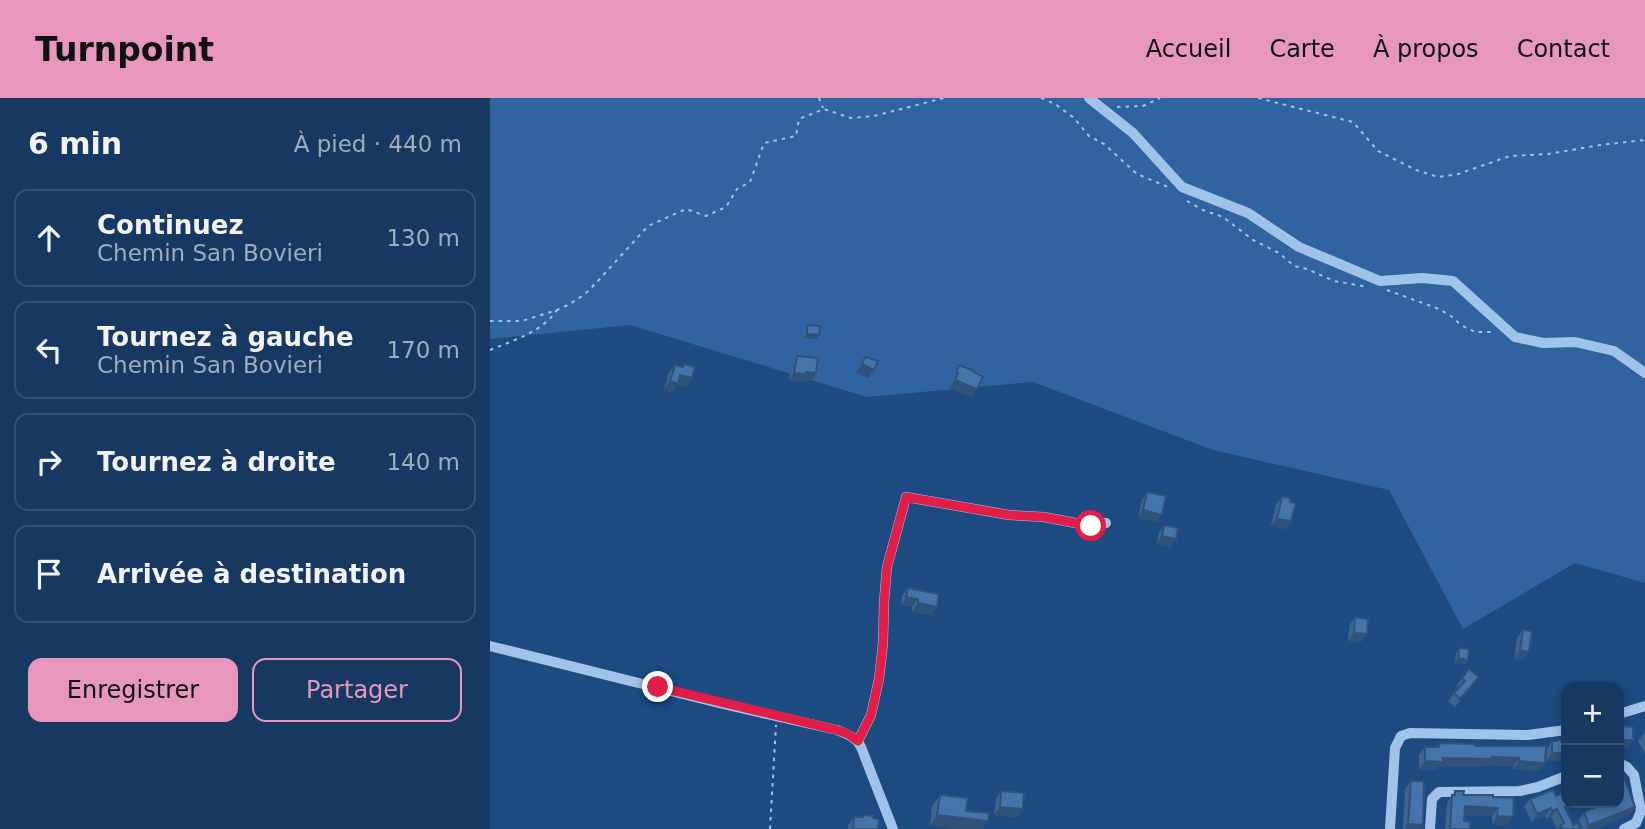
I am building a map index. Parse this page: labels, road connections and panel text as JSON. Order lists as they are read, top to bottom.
{
  "page": {
    "header": "Turnpoint",
    "nav": [
      "Accueil",
      "Carte",
      "À propos",
      "Contact"
    ],
    "heading": ["6 min", "À pied · 440 m"],
    "list": [
      ["Continuez", "Chemin San Bovieri", "130 m"],
      ["Tournez à gauche", "Chemin San Bovieri", "170 m"],
      ["Tournez à droite", "140 m"],
      "Arrivée à destination"
    ],
    "buttons": ["Enregistrer", "Partager"],
    "map_buttons": ["+", "−"]
  }
}
